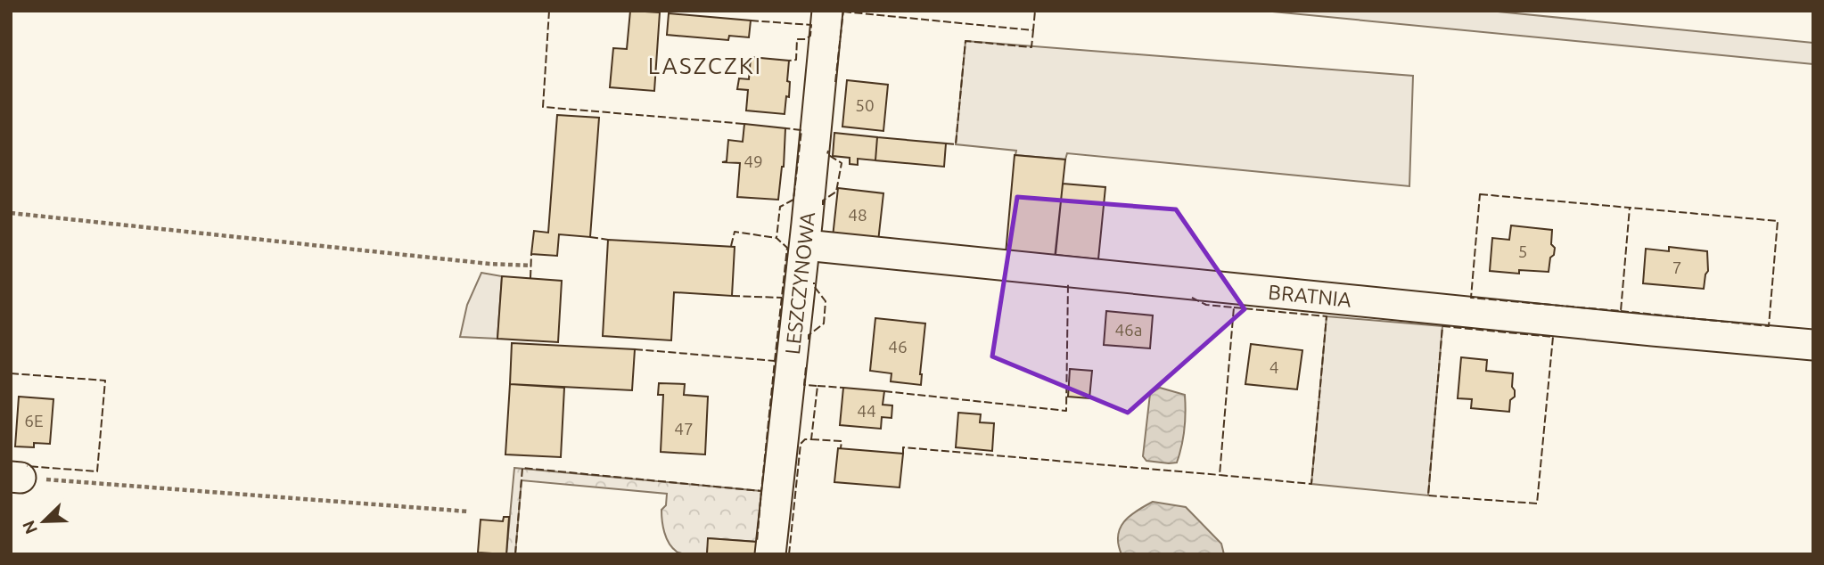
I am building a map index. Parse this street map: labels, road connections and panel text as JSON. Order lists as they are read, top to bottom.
{
  "streets": {
    "street": ["LESZCZYNOWA", "BRATNIA"]
  },
  "crossings": [
    ["LESZCZYNOWA", "BRATNIA"]
  ],
  "districts": ["LASZCZKI"],
  "house_numbers": [
    "50",
    "49",
    "48",
    "5",
    "7",
    "46a",
    "46",
    "4",
    "44",
    "6E",
    "47"
  ],
  "north": "bottom left"
}
